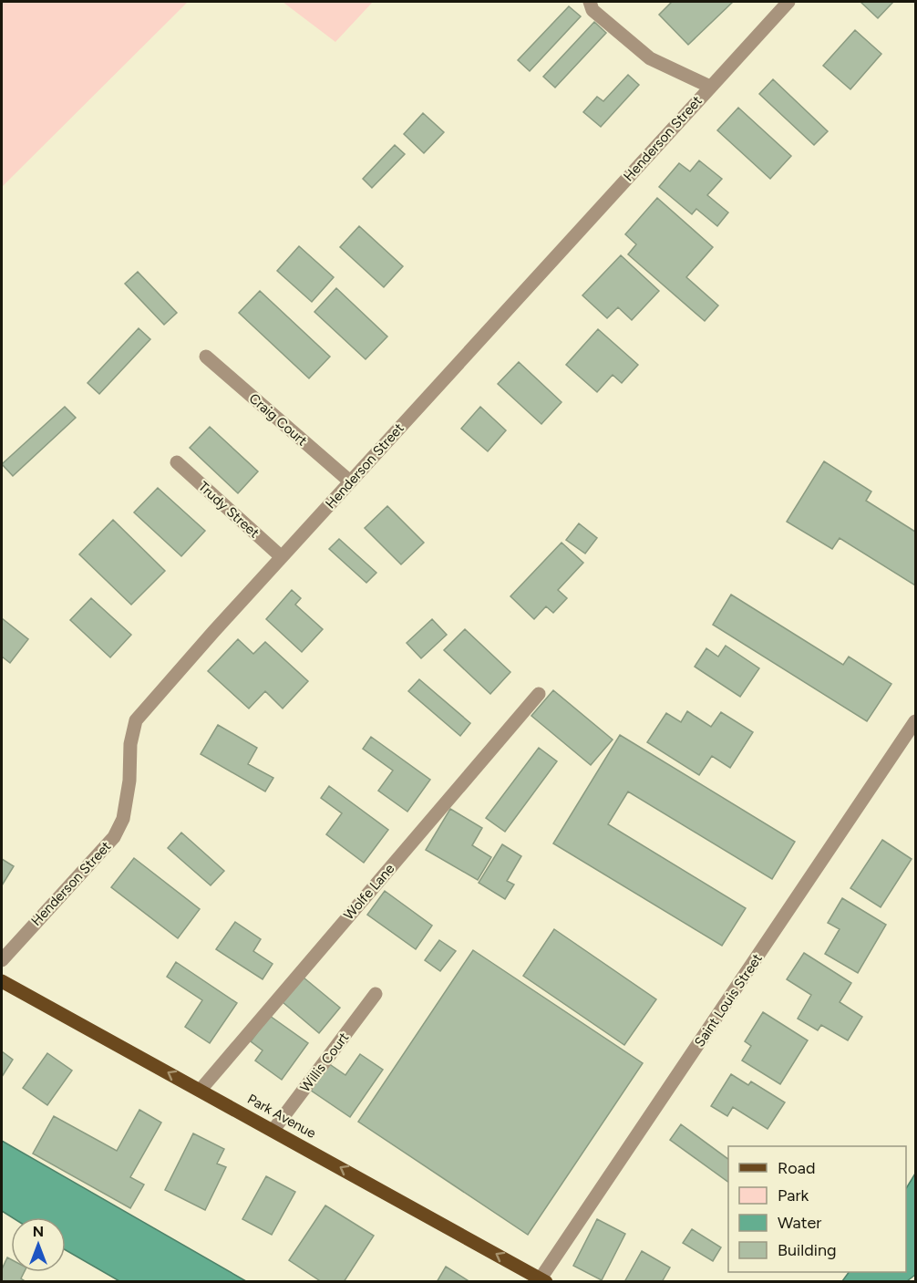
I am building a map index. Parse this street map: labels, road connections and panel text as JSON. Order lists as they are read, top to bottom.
{
  "streets": {
    "main road": ["Park Avenue"],
    "street": [
      "Henderson Street",
      "Craig Court",
      "Trudy Street",
      "Wolfe Lane",
      "Saint Louis Street",
      "Willis Court"
    ]
  },
  "crossings": [
    ["Henderson Street", "Craig Court"],
    ["Henderson Street", "Trudy Street"],
    ["Wolfe Lane", "Park Avenue"],
    ["Saint Louis Street", "Park Avenue"],
    ["Willis Court", "Park Avenue"]
  ],
  "one_way": ["Park Avenue"],
  "legend": [
    "Road",
    "Park",
    "Water",
    "Building"
  ],
  "north": "top"
}
